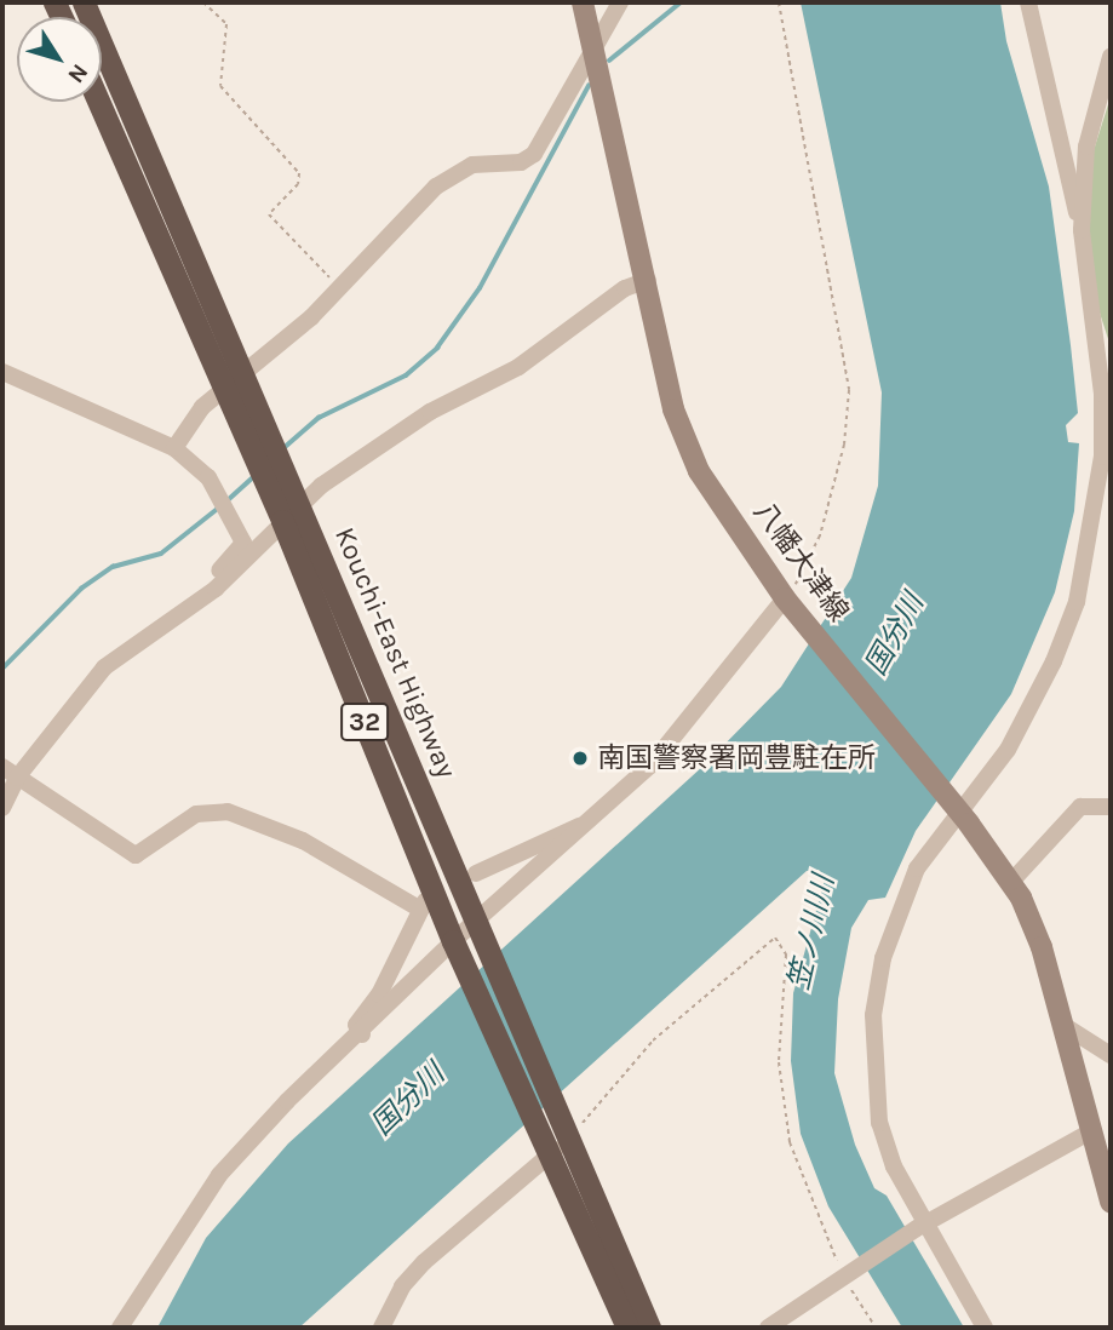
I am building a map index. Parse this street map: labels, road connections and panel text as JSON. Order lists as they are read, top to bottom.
{
  "streets": {
    "highway": ["Kouchi-East Highway", "32"],
    "main road": ["八幡大津線"]
  },
  "water": ["国分川", "笠ノ川川"],
  "places": ["南国警察署岡豊駐在所"],
  "north": "bottom right"
}
